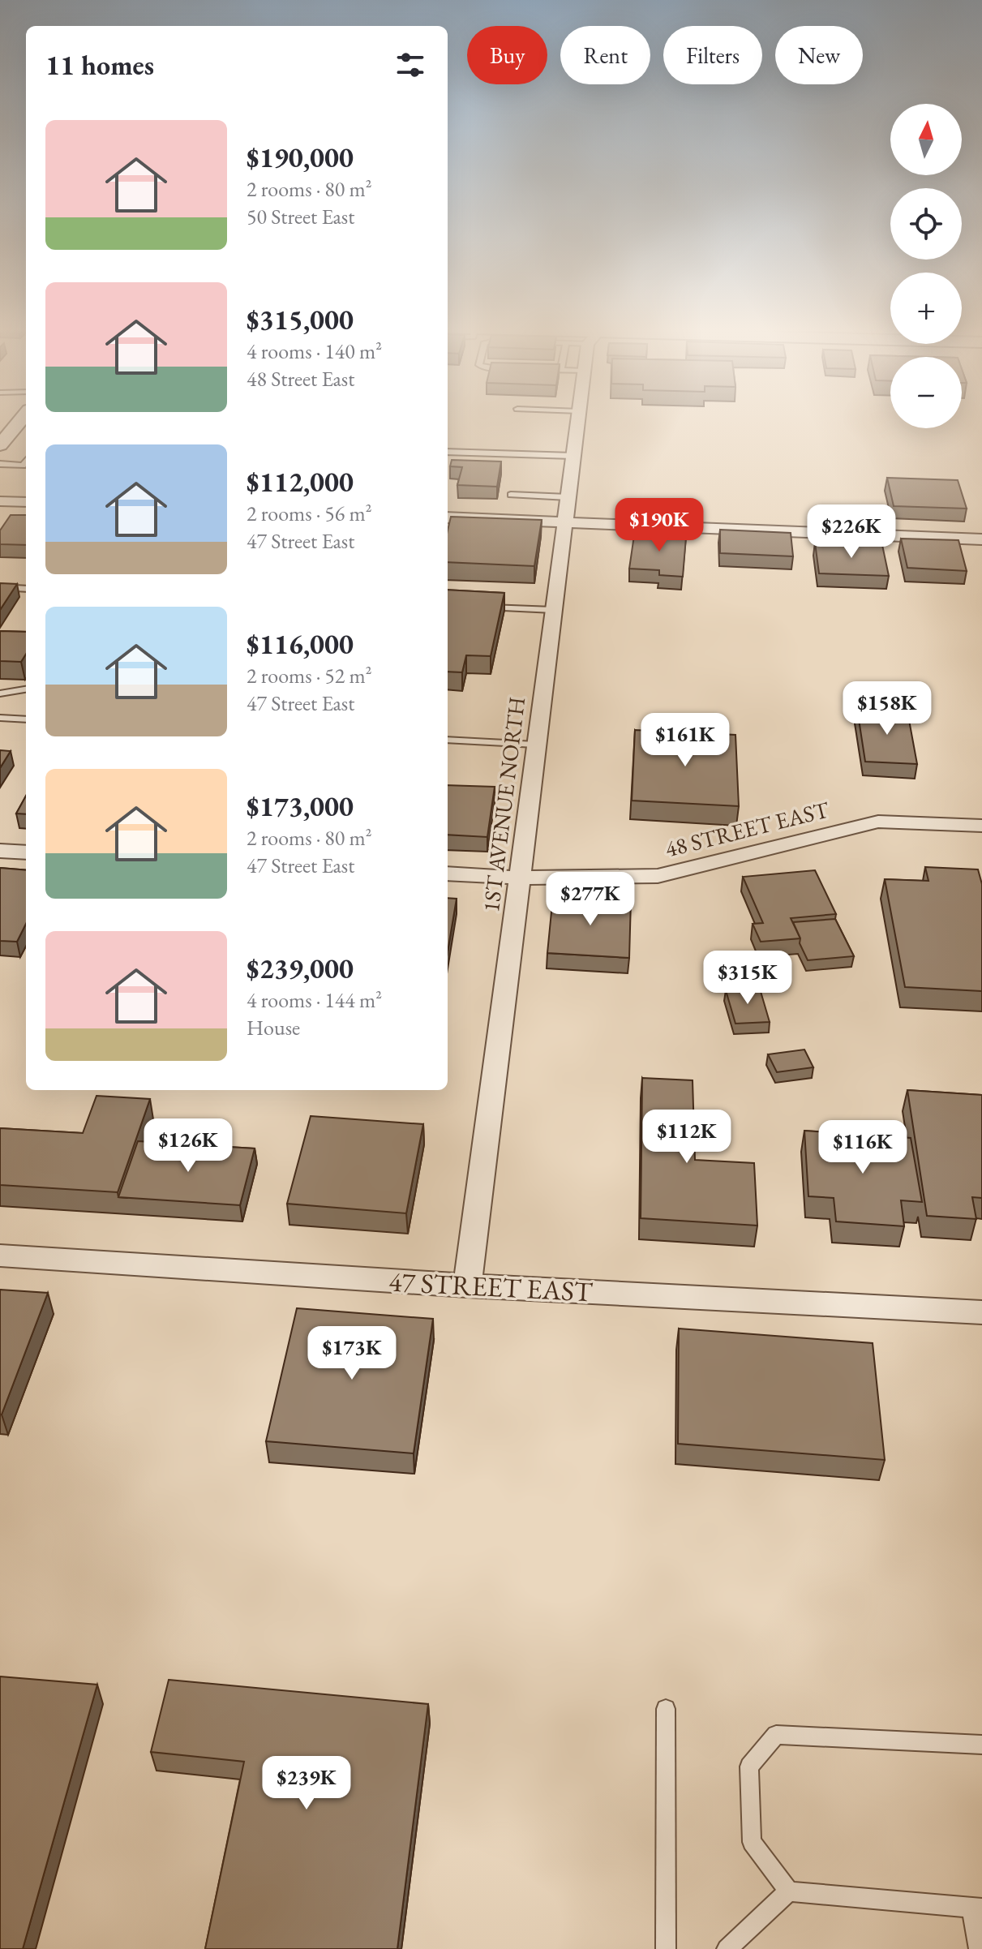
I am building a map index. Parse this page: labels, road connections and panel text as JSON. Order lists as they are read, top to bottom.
{
  "streets": {
    "street": ["1ST AVENUE NORTH", "48 STREET EAST", "47 STREET EAST"]
  },
  "crossings": [
    ["1ST AVENUE NORTH", "48 STREET EAST"],
    ["1ST AVENUE NORTH", "47 STREET EAST"]
  ],
  "north": "top",
  "page": {
    "chip": [
      "Buy",
      "Rent",
      "Filters",
      "New"
    ],
    "heading": "11 homes",
    "map_buttons": ["+", "−"],
    "list": [
      {
        "name": "$190,000",
        "note": "2 rooms · 80 m² · 50 Street East"
      },
      {
        "name": "$315,000",
        "note": "4 rooms · 140 m² · 48 Street East"
      },
      {
        "name": "$112,000",
        "note": "2 rooms · 56 m² · 47 Street East"
      },
      {
        "name": "$116,000",
        "note": "2 rooms · 52 m² · 47 Street East"
      },
      {
        "name": "$173,000",
        "note": "2 rooms · 80 m² · 47 Street East"
      },
      {
        "name": "$239,000",
        "note": "4 rooms · 144 m² · House"
      }
    ],
    "price": [
      "$190K",
      "$226K",
      "$158K",
      "$161K",
      "$277K",
      "$315K",
      "$112K",
      "$126K",
      "$116K",
      "$173K",
      "$239K"
    ]
  }
}
